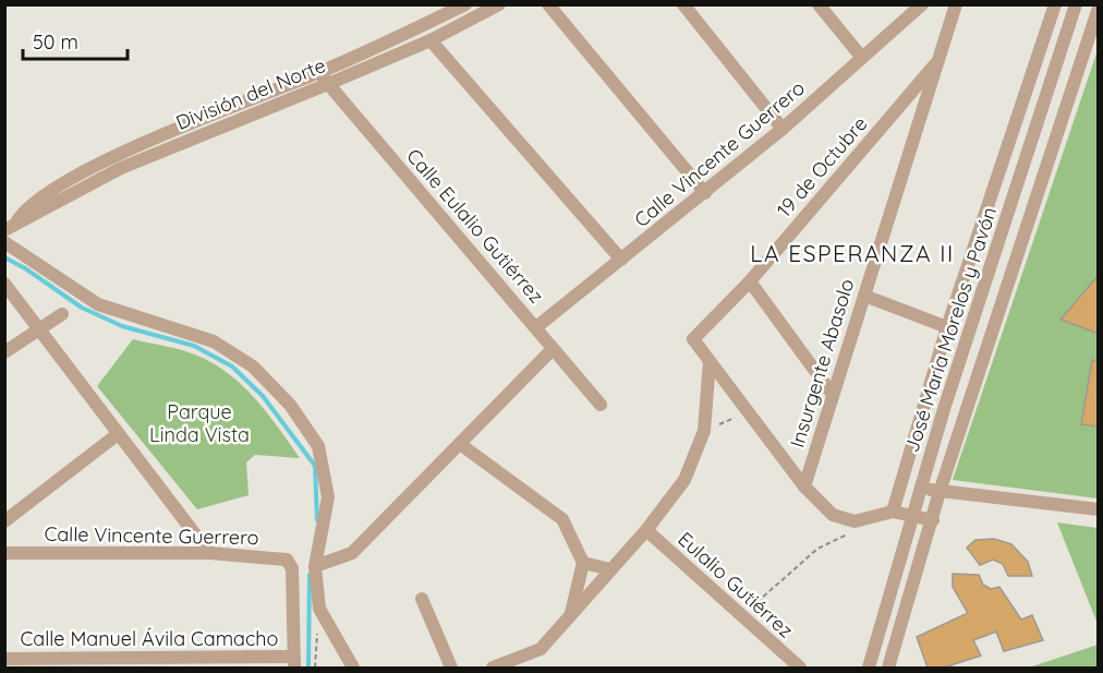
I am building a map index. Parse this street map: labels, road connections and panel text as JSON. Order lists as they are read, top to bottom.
{
  "streets": {
    "street": [
      "División del Norte",
      "Calle Vincente Guerrero",
      "19 de Octubre",
      "Calle Eulalio Gutiérrez",
      "José María Morelos y Pavón",
      "Insurgente Abasolo",
      "Eulalio Gutiérrez",
      "Calle Manuel Ávila Camacho"
    ]
  },
  "crossings": [
    ["División del Norte", "Calle Eulalio Gutiérrez"],
    ["Calle Vincente Guerrero", "Calle Eulalio Gutiérrez"],
    ["Calle Vincente Guerrero", "Calle Manuel Ávila Camacho"],
    ["19 de Octubre", "Insurgente Abasolo"]
  ],
  "districts": ["LA ESPERANZA II"],
  "parks": ["Parque Linda Vista"],
  "scale_bar": "50 m"
}
